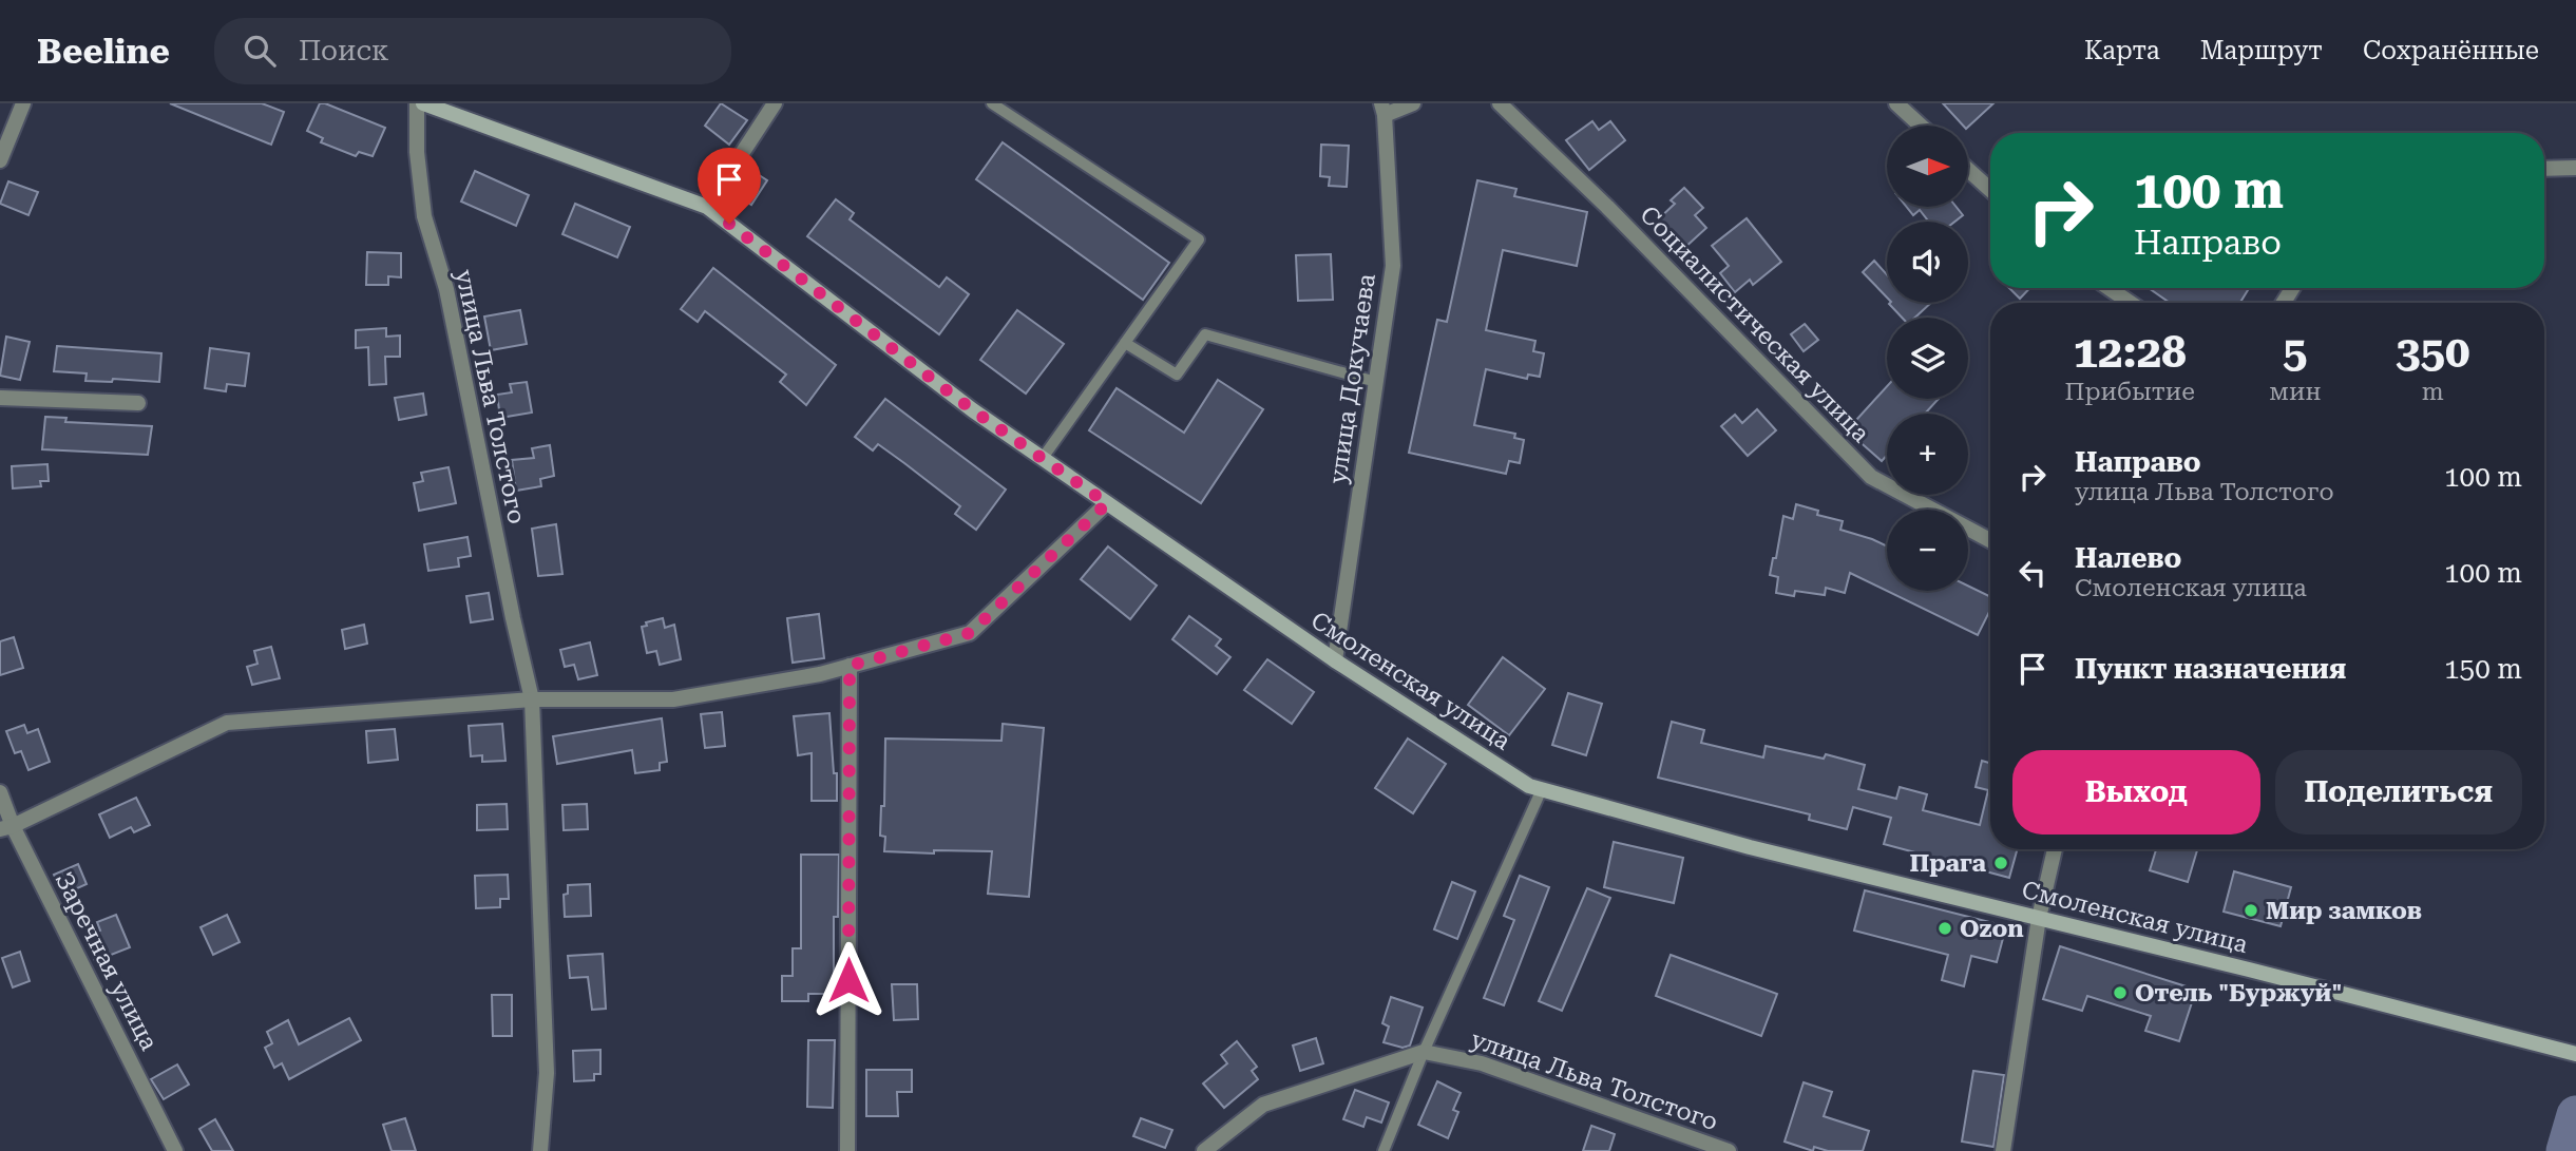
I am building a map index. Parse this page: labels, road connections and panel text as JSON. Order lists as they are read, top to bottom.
{
  "streets": {
    "main road": ["Смоленская улица"],
    "street": [
      "Социалистическая улица",
      "улица Докучаева",
      "улица Льва Толстого",
      "Заречная улица"
    ]
  },
  "crossings": [
    ["улица Докучаева", "Смоленская улица"]
  ],
  "places": [
    "Прага",
    "Мир замков",
    "Ozon",
    "Отель \"Буржуй\""
  ],
  "north": "right",
  "page": {
    "header": "Beeline",
    "search": "Поиск",
    "nav": ["Карта", "Маршрут", "Сохранённые"],
    "map_buttons": ["+", "−"],
    "turn": ["100 m", "Направо"],
    "eta": [
      "12:28",
      "Прибытие",
      "5",
      "мин",
      "350",
      "m"
    ],
    "list": [
      {
        "name": "Направо",
        "note": "улица Льва Толстого",
        "value": "100 m"
      },
      {
        "name": "Налево",
        "note": "Смоленская улица",
        "value": "100 m"
      },
      {
        "name": "Пункт назначения",
        "value": "150 m"
      }
    ],
    "buttons": ["Выход", "Поделиться"]
  }
}
